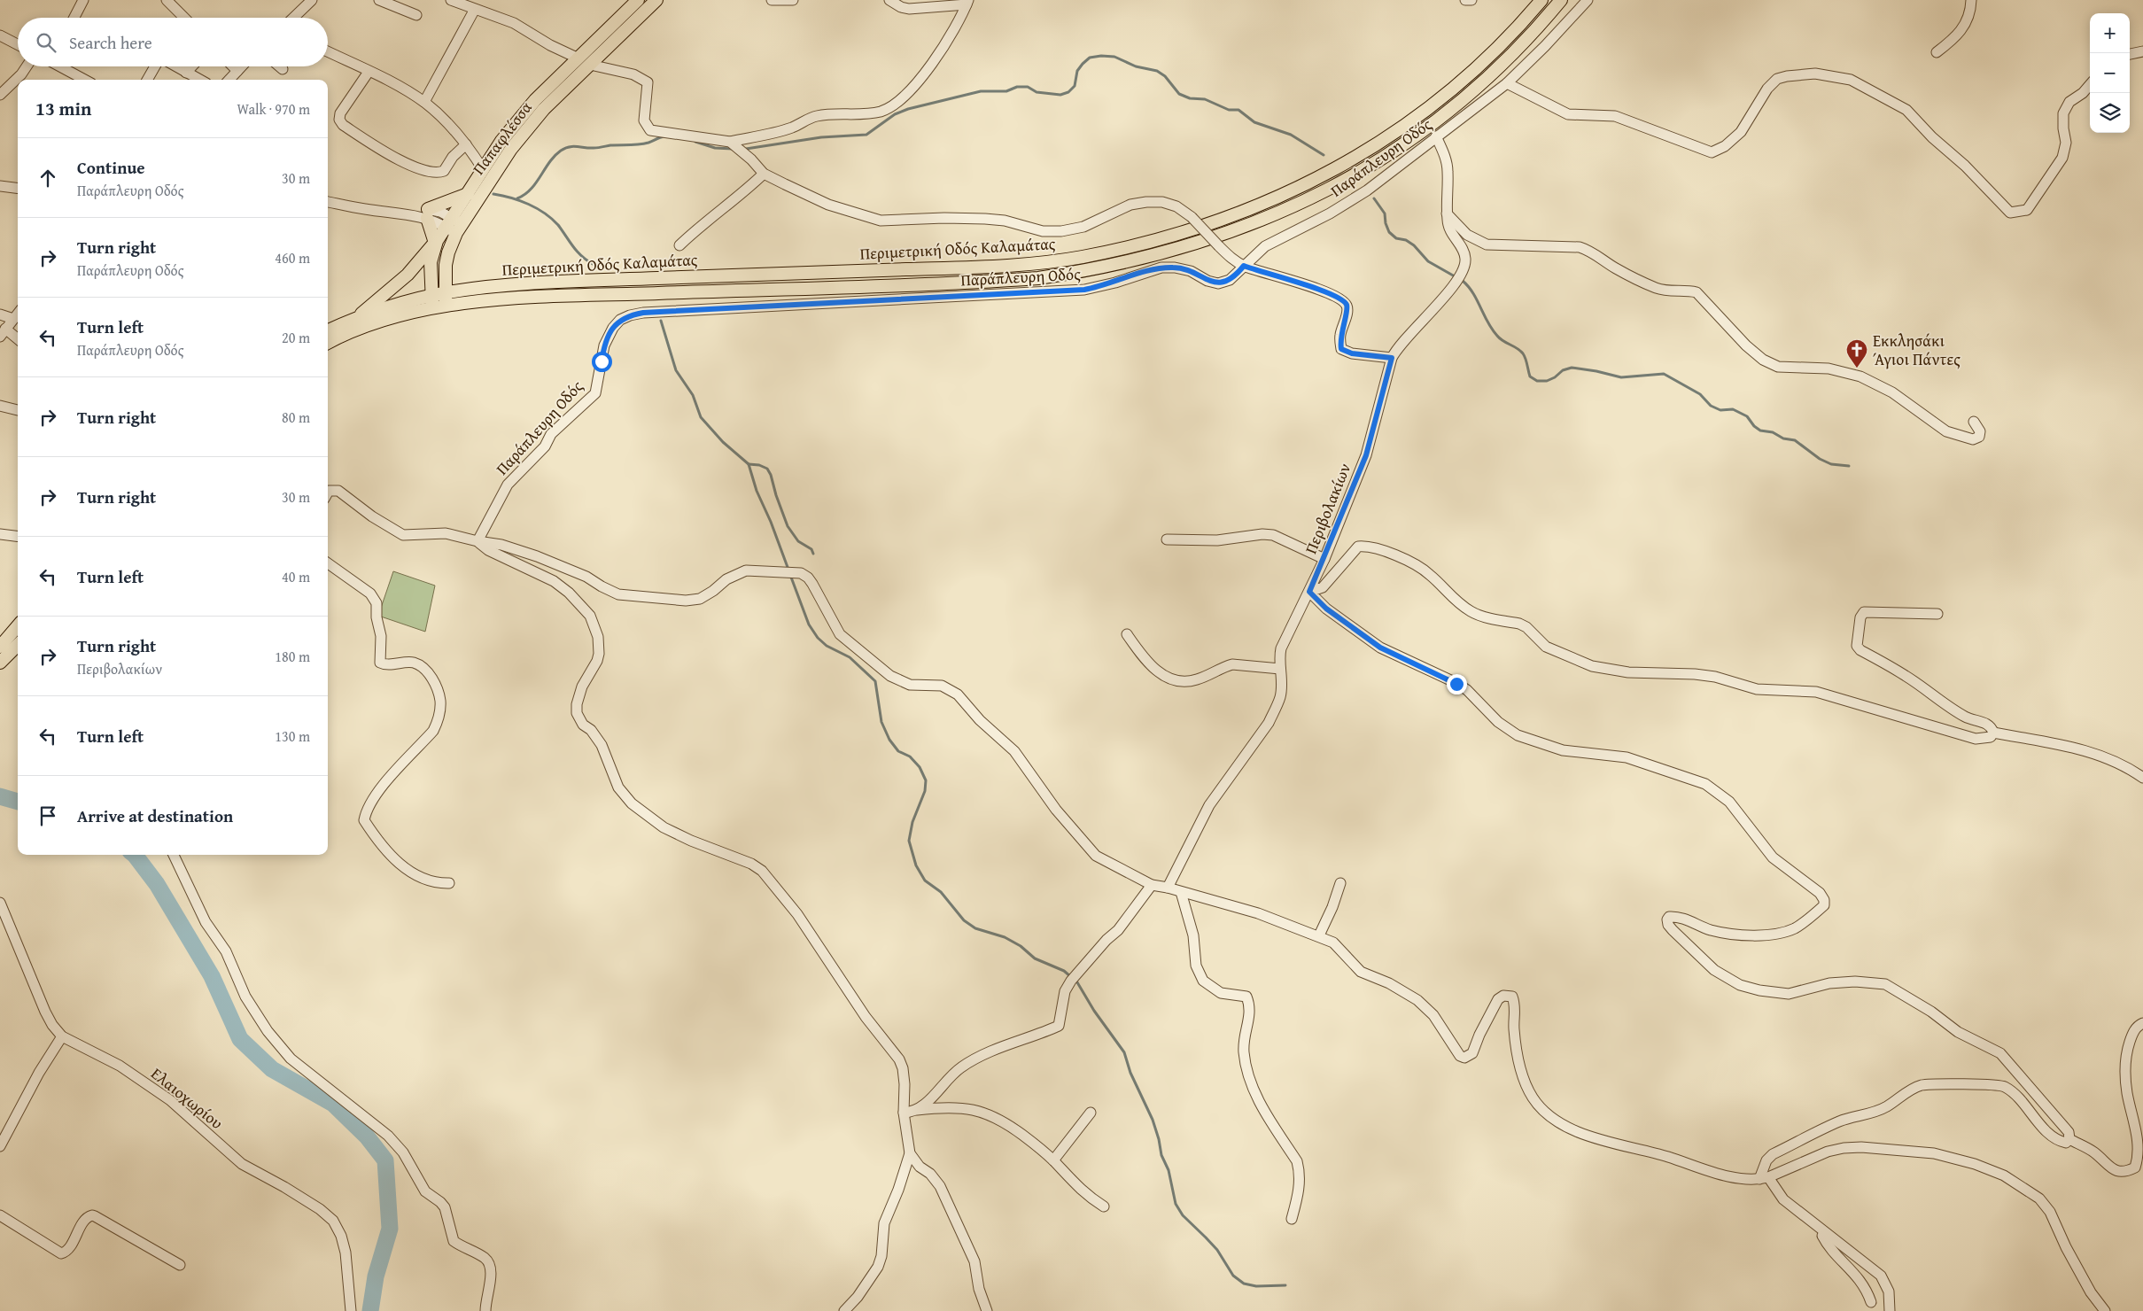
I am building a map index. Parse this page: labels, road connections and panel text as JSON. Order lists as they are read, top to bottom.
{
  "streets": {
    "main road": ["Παπαφλέσσα", "Περιμετρική Οδός Καλαμάτας"],
    "street": ["Παράπλευρη Οδός", "Περιβολακίων", "Ελαιοχωρίου"]
  },
  "crossings": [
    ["Παπαφλέσσα", "Περιμετρική Οδός Καλαμάτας"],
    ["Παράπλευρη Οδός", "Περιβολακίων"]
  ],
  "places": {
    "church": ["Εκκλησάκι Άγιοι Πάντες"]
  },
  "page": {
    "map_buttons": ["+", "−"],
    "search": "Search here",
    "heading": ["13 min", "Walk · 970 m"],
    "list": [
      ["Continue", "Παράπλευρη Οδός", "30 m"],
      ["Turn right", "Παράπλευρη Οδός", "460 m"],
      ["Turn left", "Παράπλευρη Οδός", "20 m"],
      ["Turn right", "80 m"],
      ["Turn right", "30 m"],
      ["Turn left", "40 m"],
      ["Turn right", "Περιβολακίων", "180 m"],
      ["Turn left", "130 m"],
      "Arrive at destination"
    ]
  }
}
